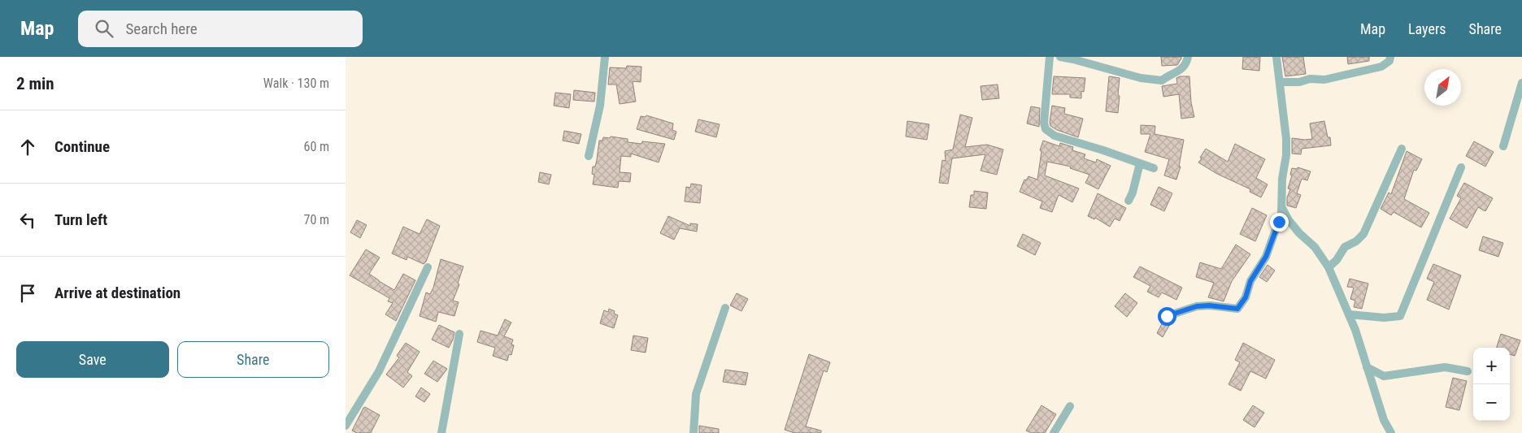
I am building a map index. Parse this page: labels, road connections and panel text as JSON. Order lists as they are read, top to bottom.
{
  "north": "top right",
  "page": {
    "header": "Map",
    "search": "Search here",
    "nav": ["Map", "Layers", "Share"],
    "heading": ["2 min", "Walk · 130 m"],
    "list": [
      ["Continue", "60 m"],
      ["Turn left", "70 m"],
      "Arrive at destination"
    ],
    "buttons": ["Save", "Share"],
    "map_buttons": ["+", "−"]
  }
}
